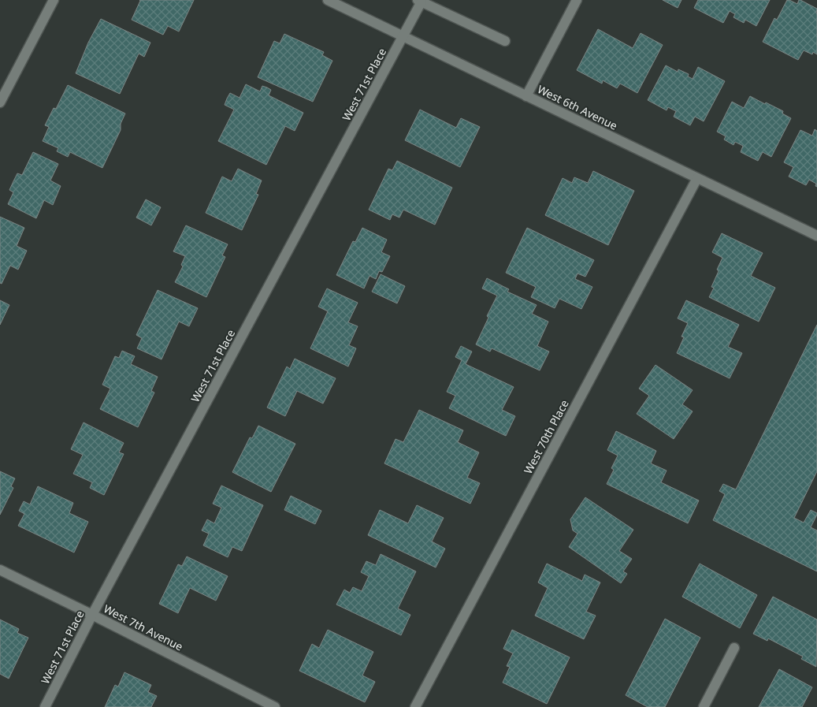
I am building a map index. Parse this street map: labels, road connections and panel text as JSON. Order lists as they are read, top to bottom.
{
  "streets": {
    "street": [
      "West 71st Place",
      "West 6th Avenue",
      "West 70th Place",
      "West 7th Avenue"
    ]
  },
  "crossings": [
    ["West 71st Place", "West 6th Avenue"],
    ["West 71st Place", "West 7th Avenue"],
    ["West 6th Avenue", "West 70th Place"]
  ]
}
